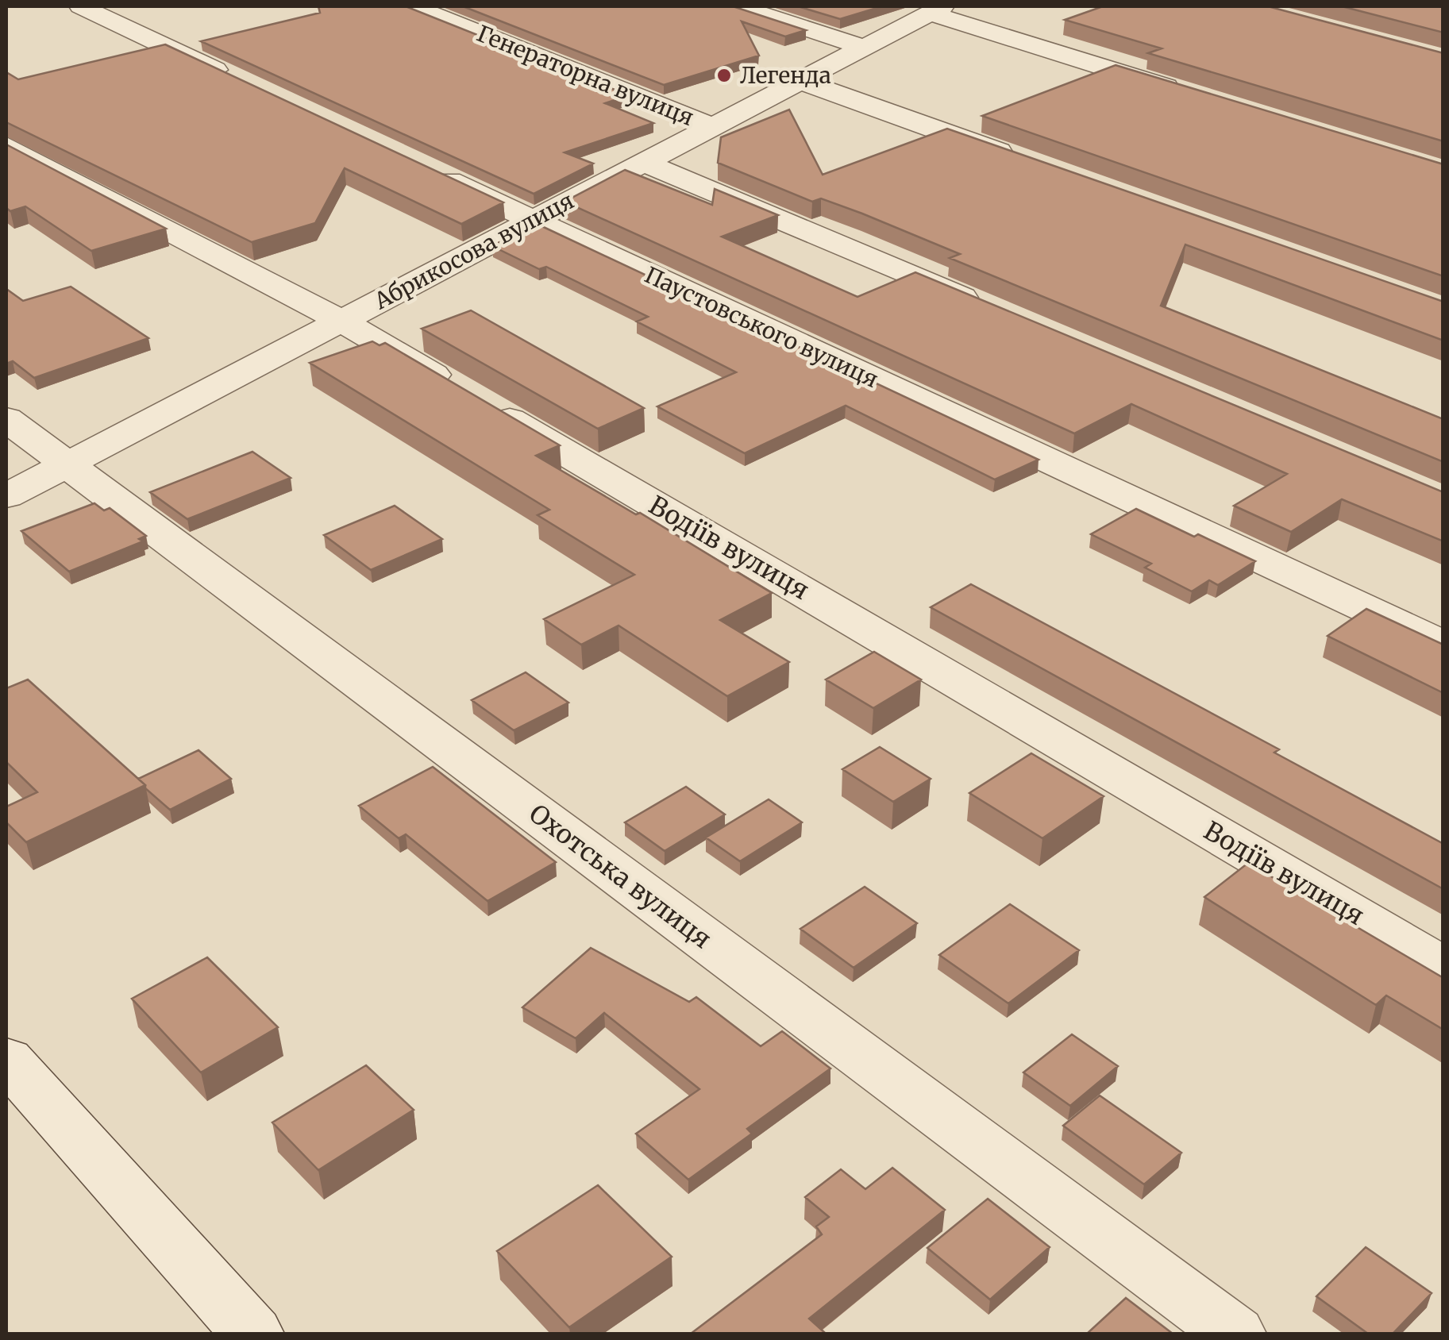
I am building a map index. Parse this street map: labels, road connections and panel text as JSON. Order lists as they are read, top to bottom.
{
  "streets": {
    "street": [
      "Генераторна вулиця",
      "Абрикосова вулиця",
      "Паустовського вулиця",
      "Водіїв вулиця",
      "Охотська вулиця"
    ]
  },
  "crossings": [
    ["Генераторна вулиця", "Абрикосова вулиця"],
    ["Абрикосова вулиця", "Паустовського вулиця"],
    ["Абрикосова вулиця", "Водіїв вулиця"],
    ["Абрикосова вулиця", "Охотська вулиця"]
  ],
  "places": ["Легенда"]
}
